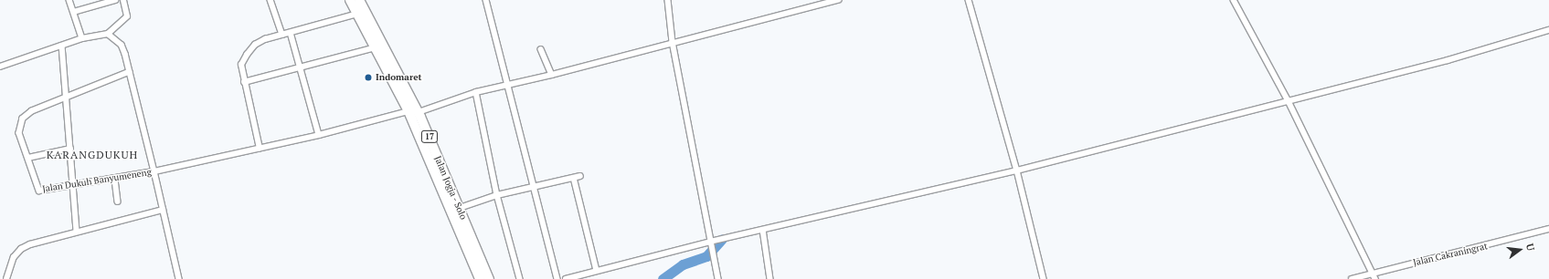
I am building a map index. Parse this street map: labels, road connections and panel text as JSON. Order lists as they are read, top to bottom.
{
  "streets": {
    "highway": ["17", "Jalan Jogja - Solo"],
    "street": ["Jalan Dukuh Banyumeneng", "Jalan Cakraningrat"]
  },
  "districts": ["KARANGDUKUH"],
  "places": ["Indomaret"],
  "north": "right"
}
